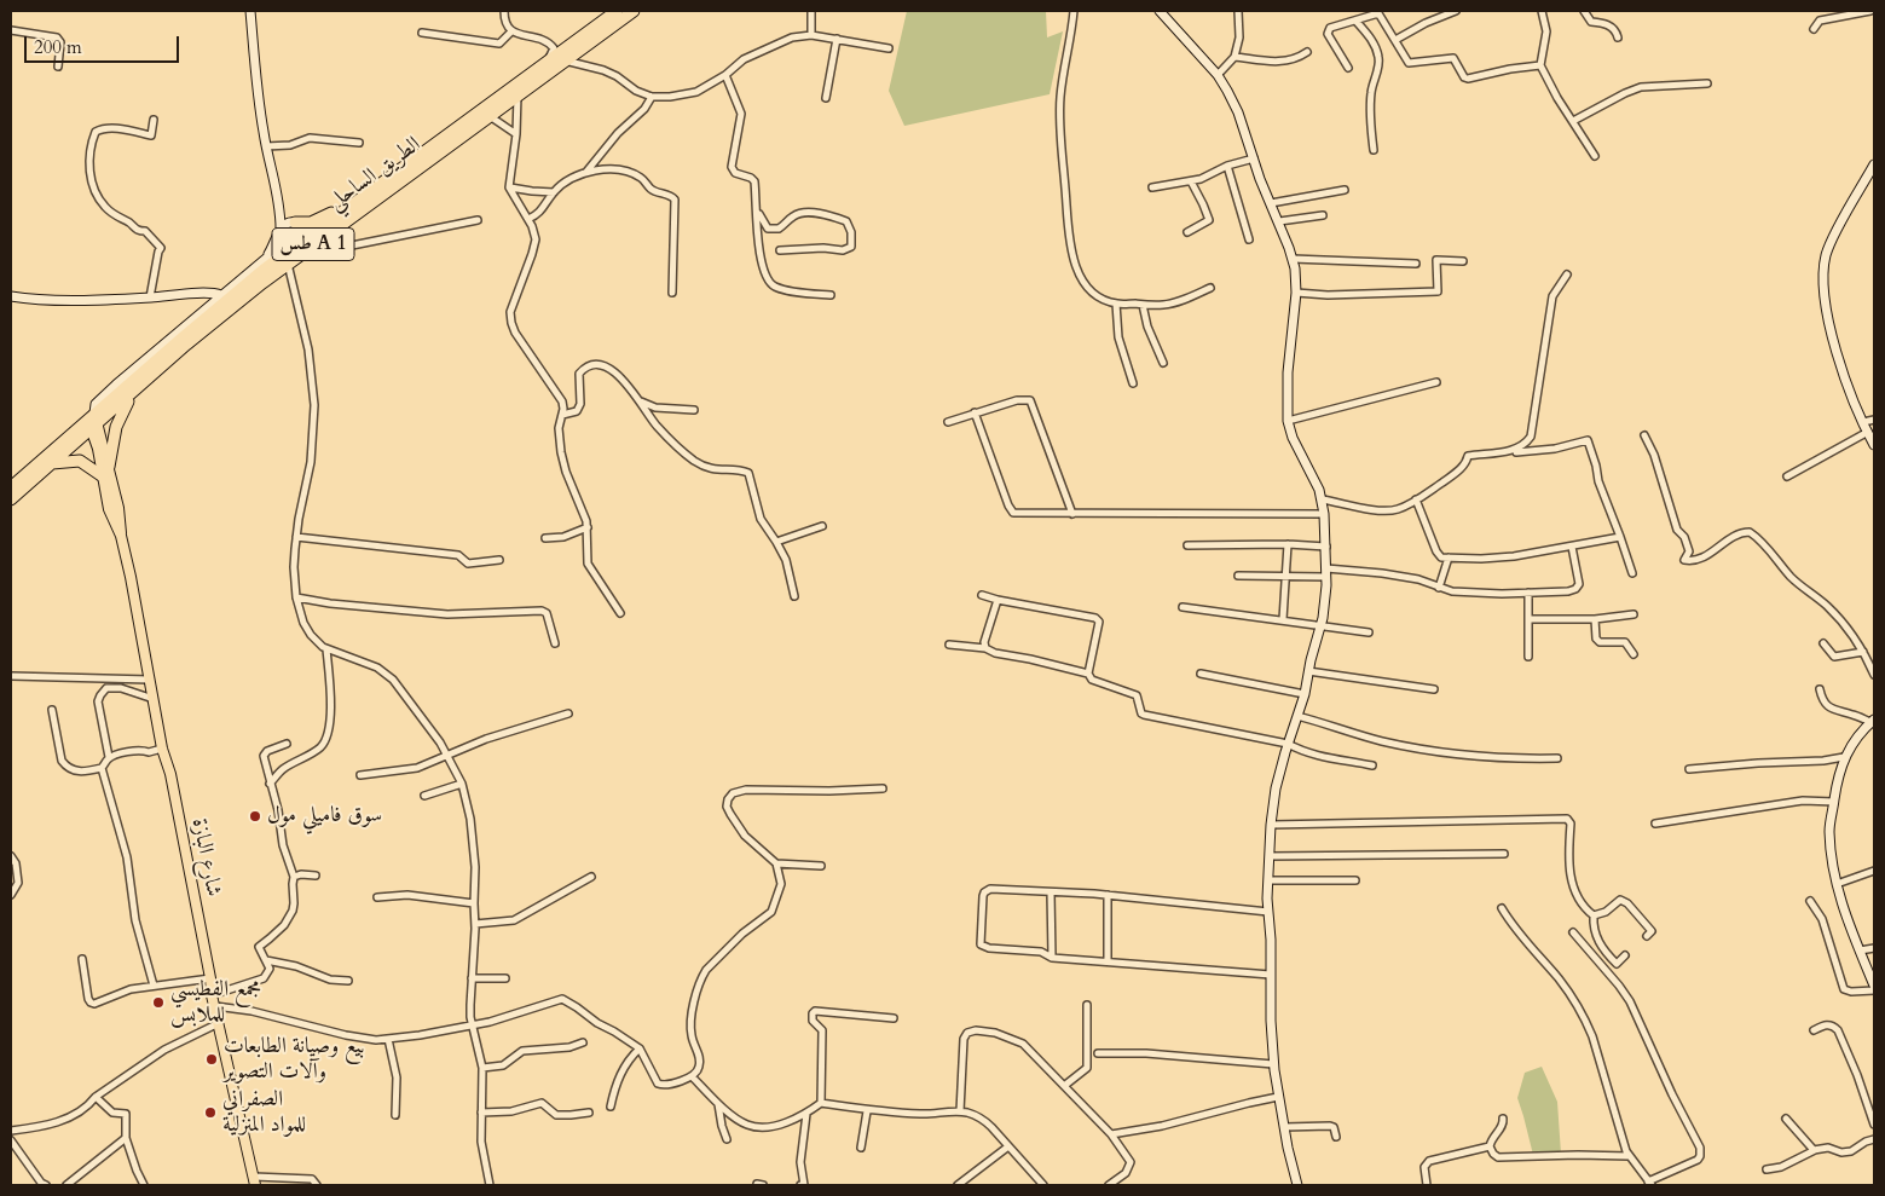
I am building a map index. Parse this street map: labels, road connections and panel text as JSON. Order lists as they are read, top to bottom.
{
  "streets": {
    "highway": ["الطريق الساحلي", "طس A 1"],
    "main road": ["شارع البازة"]
  },
  "crossings": [
    ["الطريق الساحلي", "شارع البازة"]
  ],
  "places": [
    "سوق فاميلي مول",
    "مجمع الفطيسي للملابس",
    "بيع وصيانة الطابعات وآلات التصوير",
    "الصفراني للمواد المنزلية"
  ],
  "scale_bar": "200 m"
}
